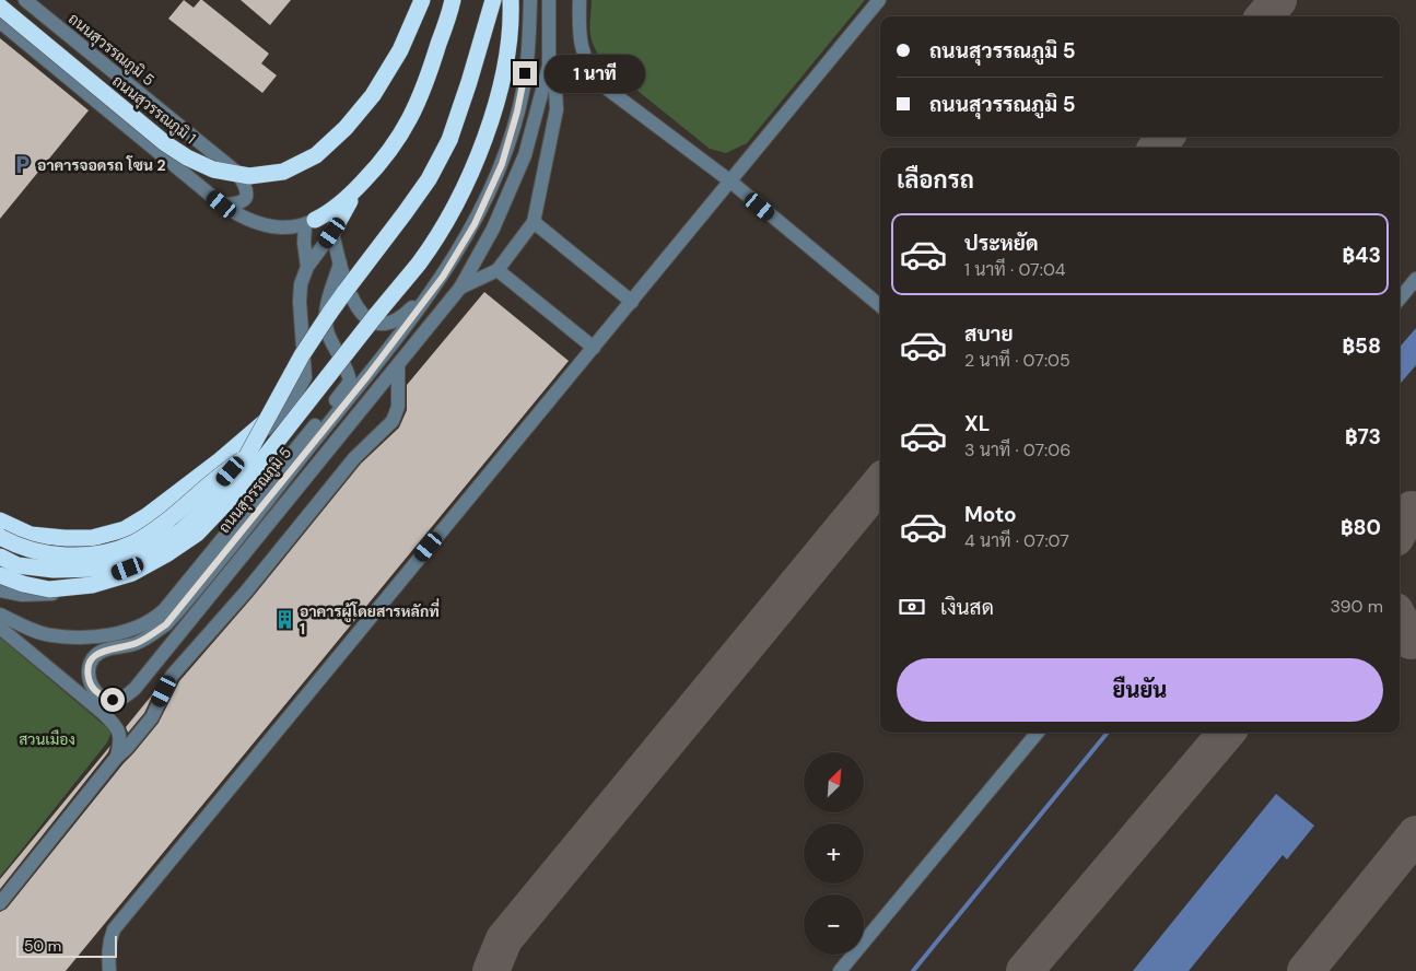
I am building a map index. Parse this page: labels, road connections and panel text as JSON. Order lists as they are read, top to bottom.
{
  "streets": {
    "highway": ["ถนนสุวรรณภูมิ 1"],
    "street": ["ถนนสุวรรณภูมิ 5"]
  },
  "parks": ["สวนเมือง"],
  "places": {
    "parking": ["อาคารจอดรถ โซน 2"],
    "building": ["อาคารผู้โดยสารหลักที่ 1"]
  },
  "scale_bar": "50 m",
  "north": "top right",
  "page": {
    "banner": ["ถนนสุวรรณภูมิ 5", "ถนนสุวรรณภูมิ 5"],
    "bubble": "1 นาที",
    "heading": "เลือกรถ",
    "list": [
      {
        "name": "ประหยัด",
        "note": "1 นาที · 07:04",
        "value": "฿43"
      },
      {
        "name": "สบาย",
        "note": "2 นาที · 07:05",
        "value": "฿58"
      },
      {
        "name": "XL",
        "note": "3 นาที · 07:06",
        "value": "฿73"
      },
      {
        "name": "Moto",
        "note": "4 นาที · 07:07",
        "value": "฿80"
      }
    ],
    "pay": ["เงินสด", "390 m"],
    "buttons": "ยืนยัน",
    "map_buttons": ["+", "−"],
    "scale": "50 m"
  }
}
